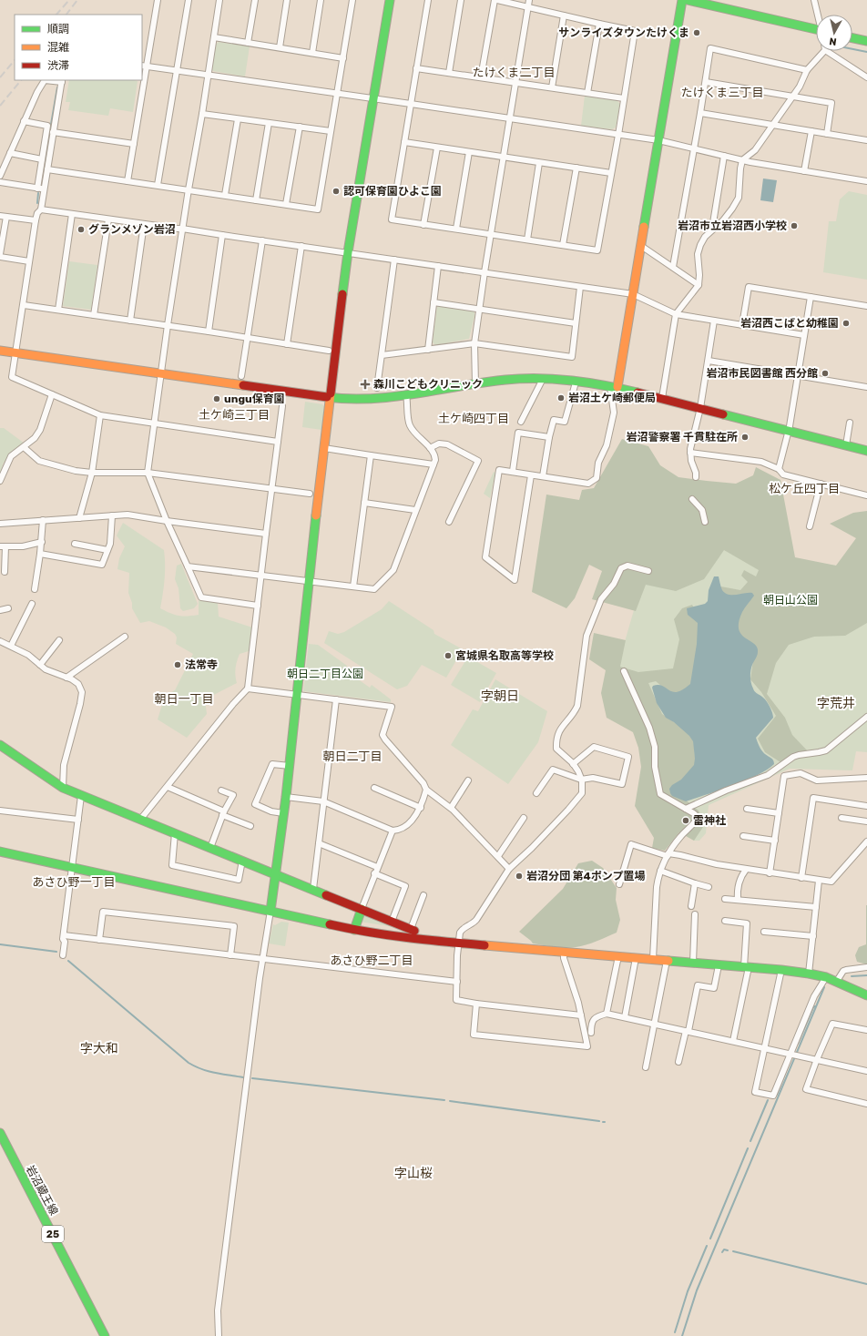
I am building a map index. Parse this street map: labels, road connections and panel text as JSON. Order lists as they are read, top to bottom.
{
  "streets": {
    "street": ["岩沼蔵王線", "25"]
  },
  "districts": [
    "たけくま二丁目",
    "たけくま三丁目",
    "土ケ崎三丁目",
    "土ケ崎四丁目",
    "松ケ丘四丁目",
    "字朝日",
    "朝日一丁目",
    "字荒井",
    "朝日二丁目",
    "あさひ野一丁目",
    "あさひ野二丁目",
    "字大和",
    "字山桜"
  ],
  "parks": ["朝日山公園", "朝日二丁目公園"],
  "places": {
    "other": [
      "サンライズタウンたけくま",
      "認可保育園ひよこ園",
      "岩沼市立岩沼西小学校",
      "グランメゾン岩沼",
      "岩沼西こばと幼稚園",
      "岩沼市民図書館 西分館",
      "岩沼土ケ崎郵便局",
      "ungu保育園",
      "岩沼警察署 千貫駐在所",
      "宮城県名取高等学校",
      "法常寺",
      "雷神社",
      "岩沼分団 第4ポンプ置場"
    ],
    "health": ["森川こどもクリニック"]
  },
  "legend": ["順調", "混雑", "渋滞"],
  "north": "bottom"
}
